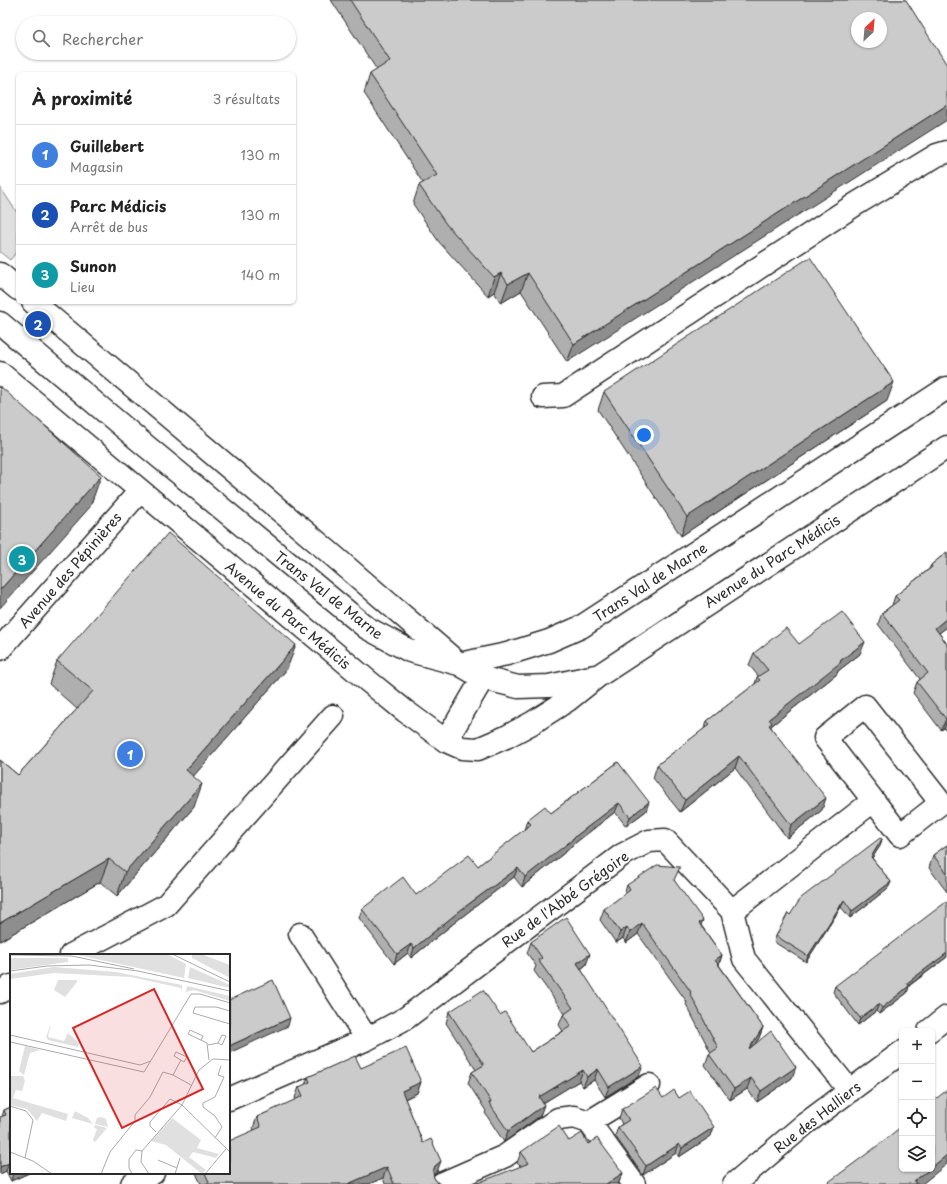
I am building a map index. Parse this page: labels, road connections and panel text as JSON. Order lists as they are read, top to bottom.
{
  "streets": {
    "street": [
      "Avenue du Parc Médicis",
      "Avenue des Pépinières",
      "Trans Val de Marne",
      "Rue de l'Abbé Grégoire",
      "Rue des Halliers"
    ]
  },
  "crossings": [
    ["Avenue du Parc Médicis", "Avenue des Pépinières"],
    ["Avenue du Parc Médicis", "Trans Val de Marne"],
    ["Rue de l'Abbé Grégoire", "Rue des Halliers"]
  ],
  "north": "top right",
  "page": {
    "search": "Rechercher",
    "heading": ["À proximité", "3 résultats"],
    "list": [
      {
        "mark": "1",
        "name": "Guillebert",
        "note": "Magasin",
        "value": "130 m"
      },
      {
        "mark": "2",
        "name": "Parc Médicis",
        "note": "Arrêt de bus",
        "value": "130 m"
      },
      {
        "mark": "3",
        "name": "Sunon",
        "note": "Lieu",
        "value": "140 m"
      }
    ],
    "pins": ["2", "3", "1"],
    "map_buttons": ["+", "−"]
  }
}
